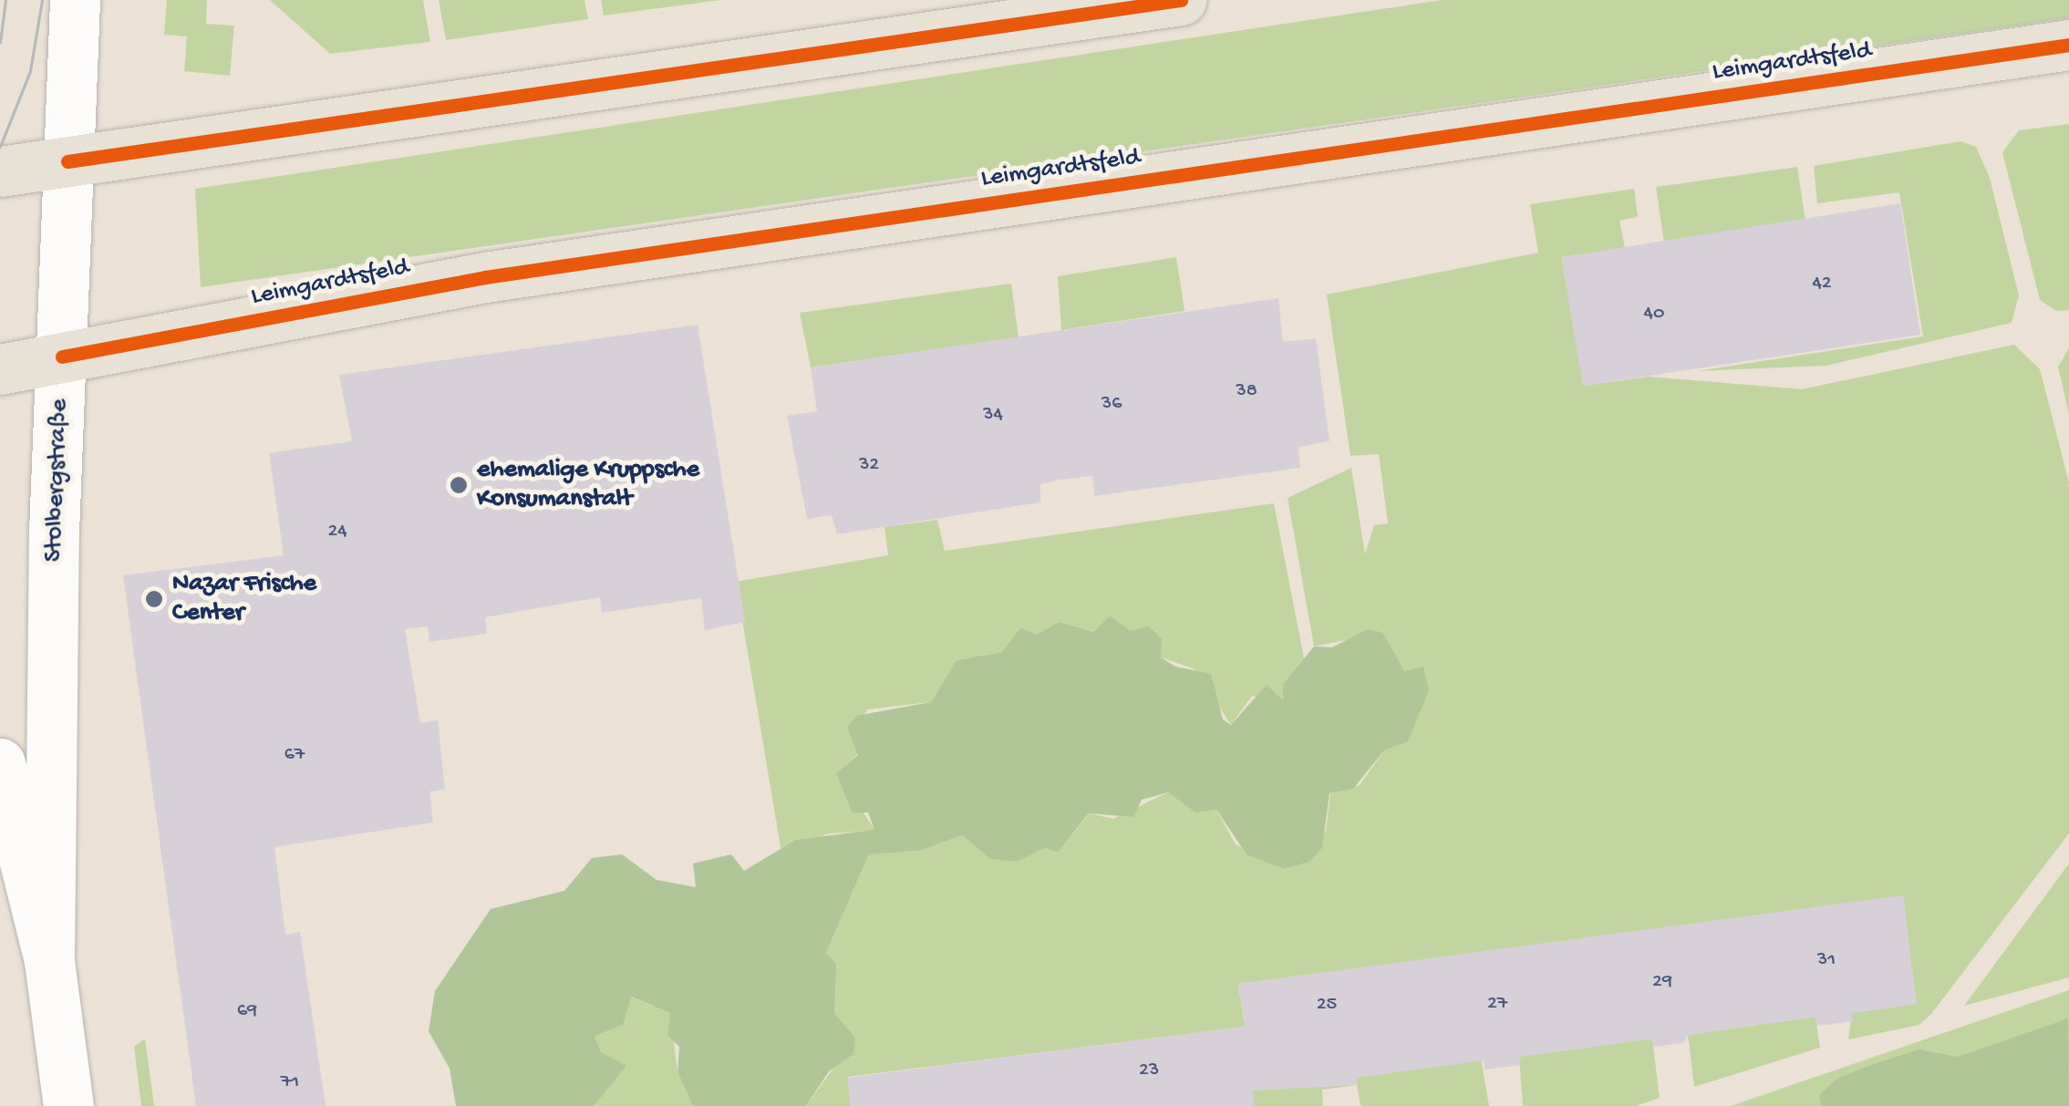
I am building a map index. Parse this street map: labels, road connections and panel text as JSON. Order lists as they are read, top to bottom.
{
  "streets": {
    "main road": ["Leimgardtsfeld"],
    "street": ["Stolbergstraße"]
  },
  "crossings": [
    ["Leimgardtsfeld", "Stolbergstraße"]
  ],
  "places": ["ehemalige Kruppsche Konsumanstalt", "Nazar Frische Center"],
  "house_numbers": [
    "42",
    "40",
    "38",
    "36",
    "34",
    "32",
    "24",
    "67",
    "31",
    "29",
    "27",
    "25",
    "69",
    "23",
    "71"
  ]
}
